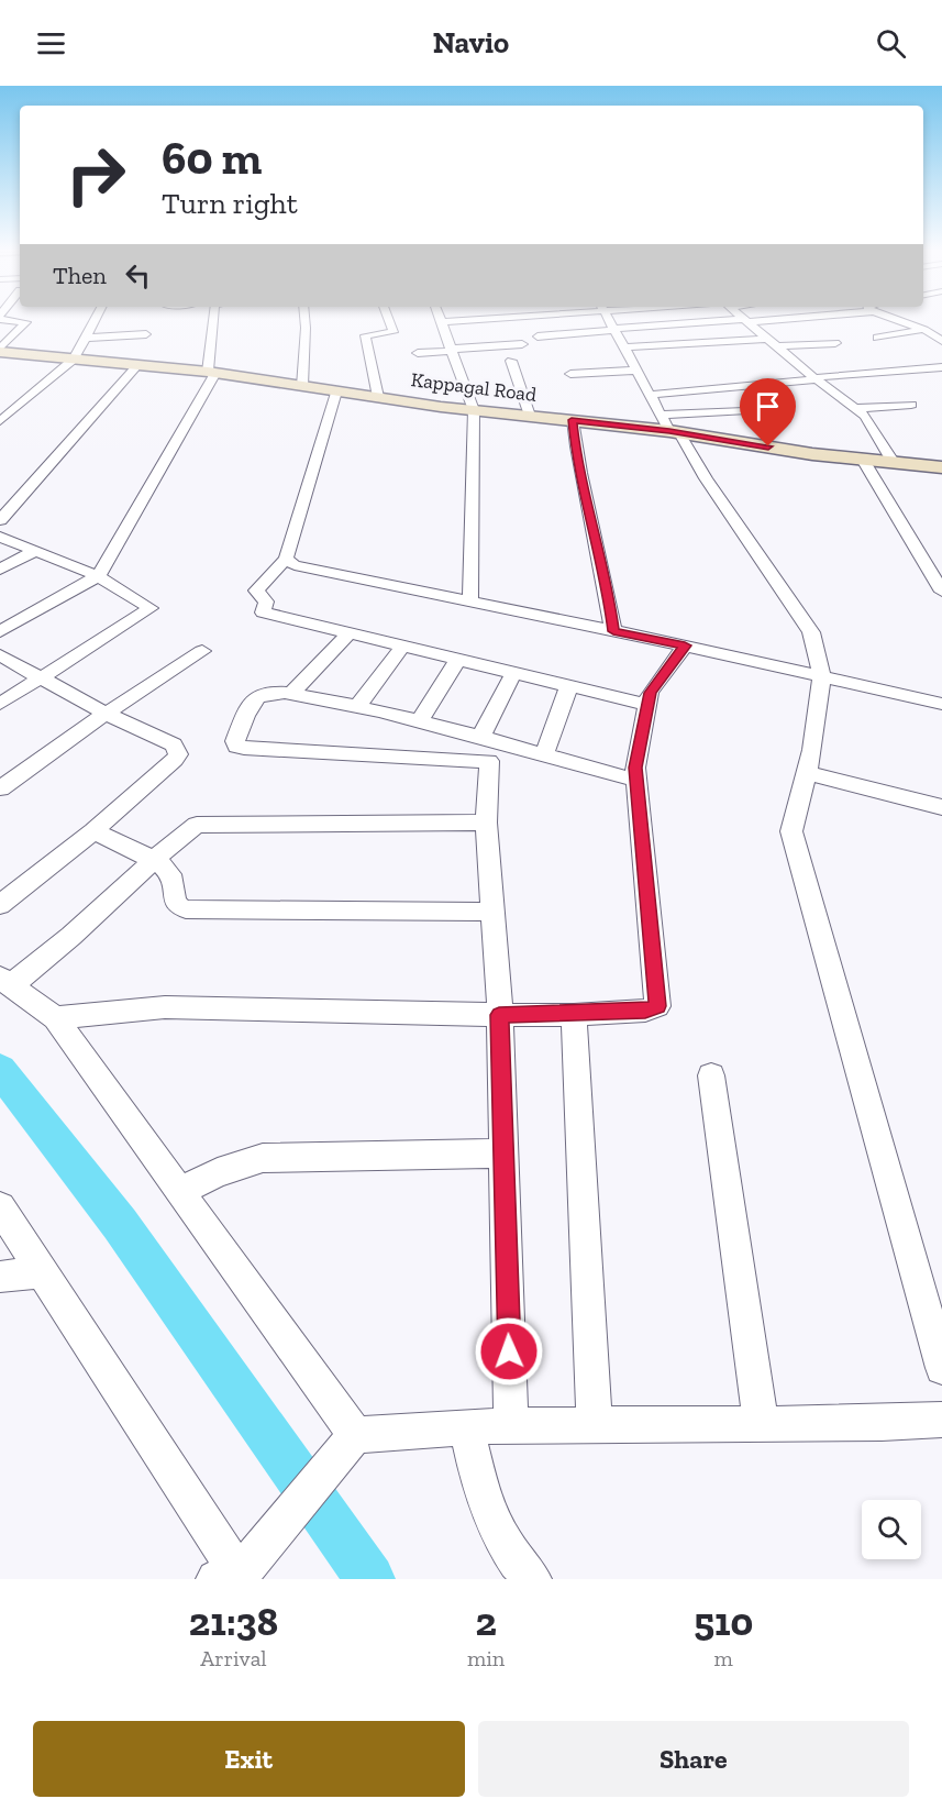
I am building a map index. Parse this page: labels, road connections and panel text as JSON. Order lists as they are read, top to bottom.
{
  "streets": {
    "main road": ["Kappagal Road"]
  },
  "page": {
    "header": "Navio",
    "turn": ["60 m", "Turn right"],
    "then": "Then",
    "eta": [
      "21:38",
      "Arrival",
      "2",
      "min",
      "510",
      "m"
    ],
    "buttons": ["Exit", "Share"]
  }
}
